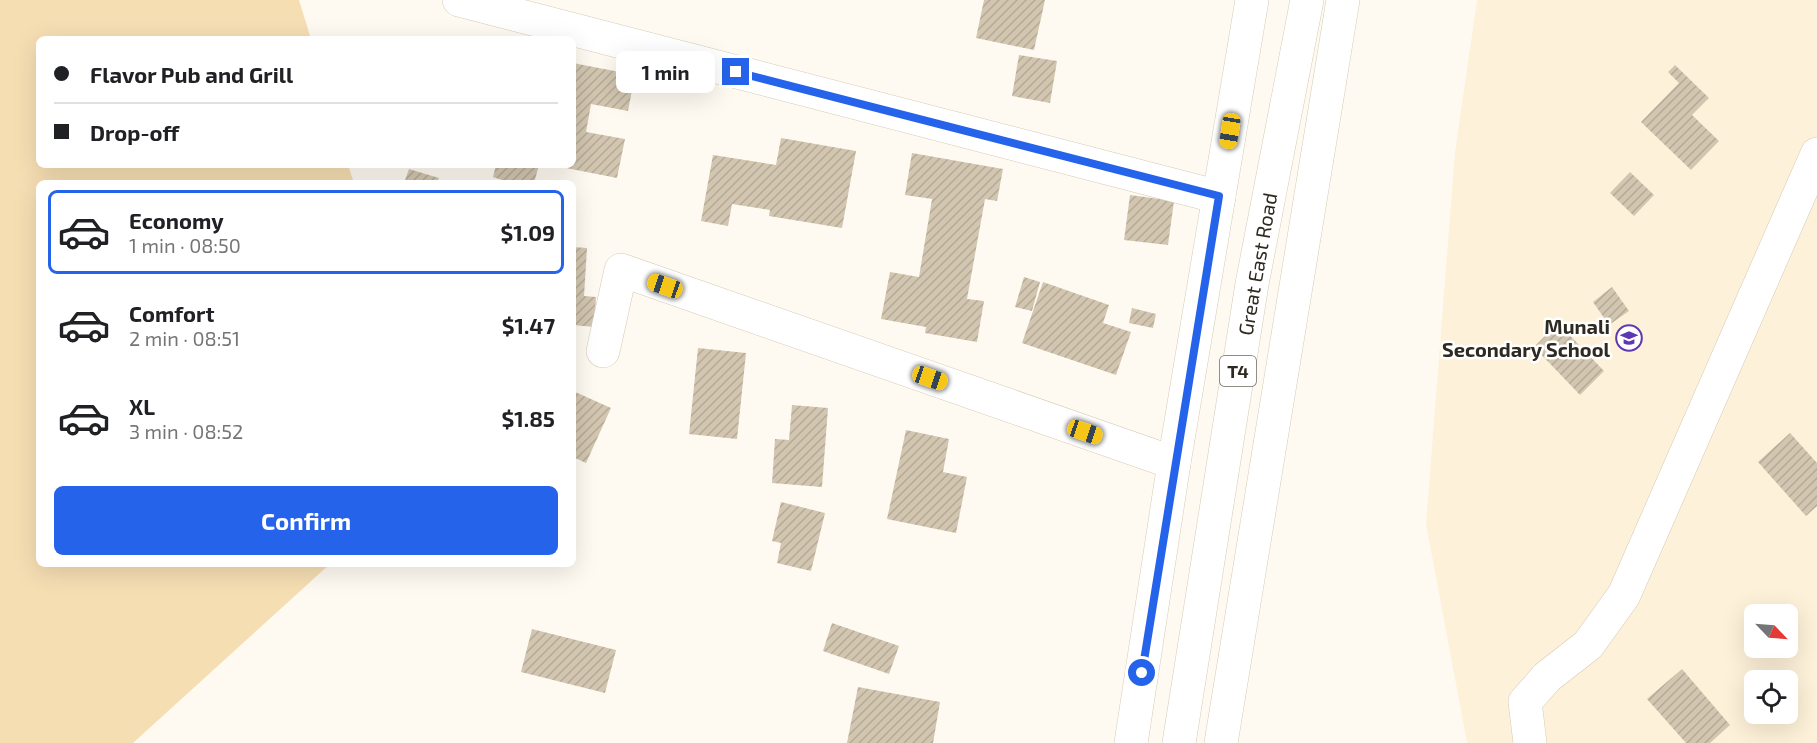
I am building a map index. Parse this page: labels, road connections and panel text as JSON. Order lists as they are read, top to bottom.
{
  "streets": {
    "street": ["Great East Road", "T4"]
  },
  "places": {
    "school or university": ["Munali Secondary School"]
  },
  "north": "bottom right",
  "page": {
    "banner": ["Flavor Pub and Grill", "Drop-off"],
    "bubble": "1 min",
    "list": [
      {
        "name": "Economy",
        "note": "1 min · 08:50",
        "value": "$1.09"
      },
      {
        "name": "Comfort",
        "note": "2 min · 08:51",
        "value": "$1.47"
      },
      {
        "name": "XL",
        "note": "3 min · 08:52",
        "value": "$1.85"
      }
    ],
    "buttons": "Confirm"
  }
}
